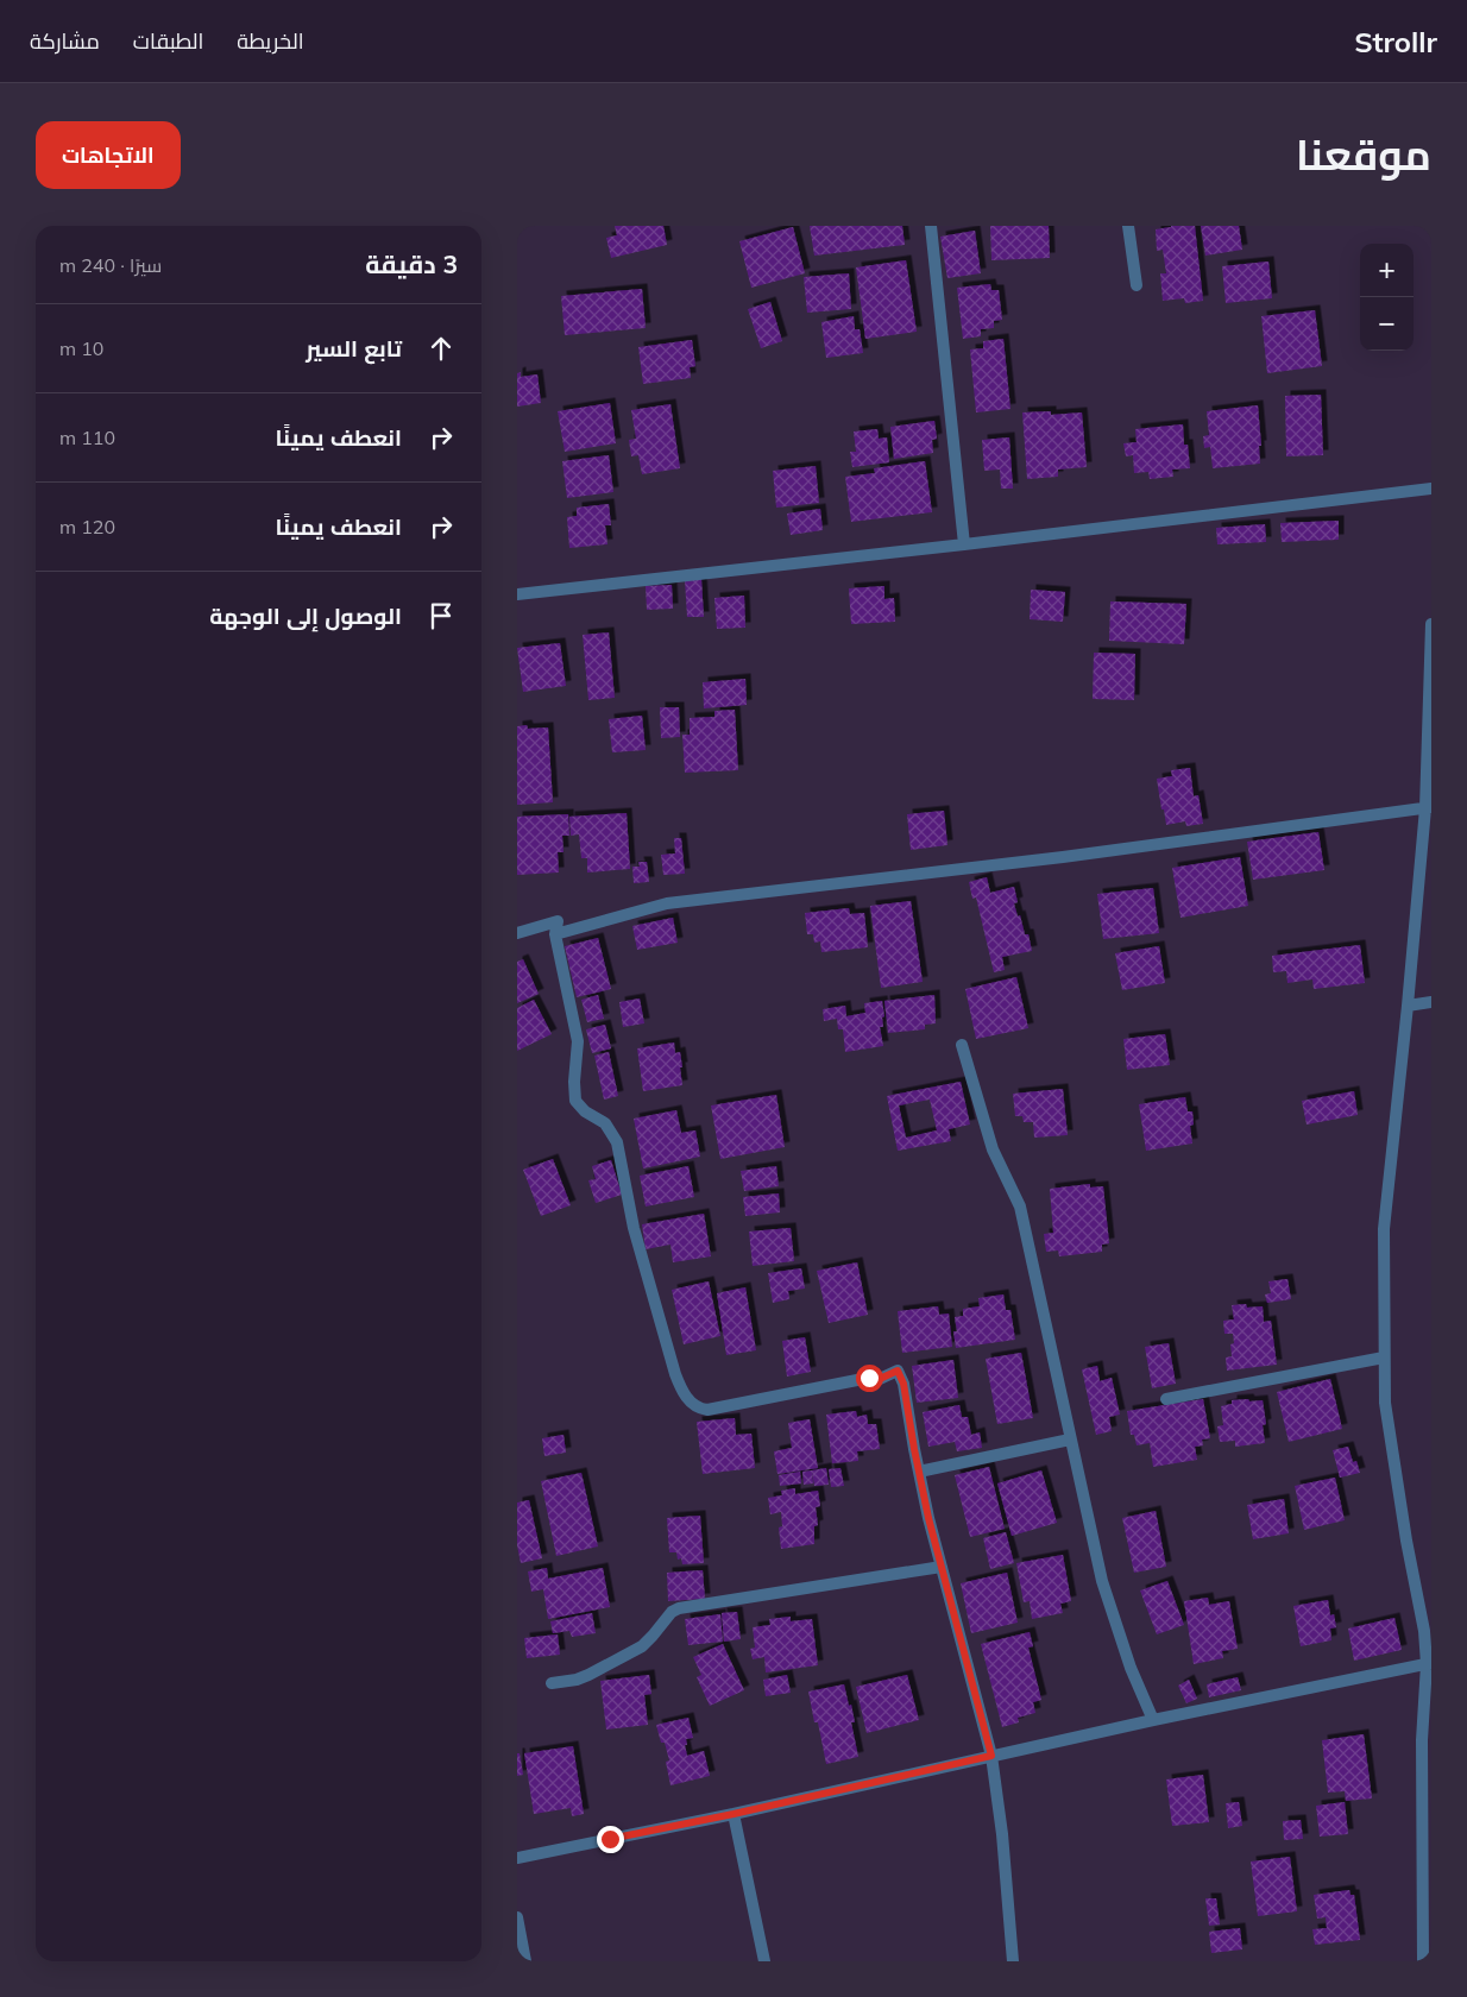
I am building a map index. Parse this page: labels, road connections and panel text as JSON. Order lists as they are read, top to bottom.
{
  "page": {
    "header": "Strollr",
    "nav": ["الخريطة", "الطبقات", "مشاركة"],
    "title": "موقعنا",
    "buttons": "الاتجاهات",
    "heading": ["3 دقيقة", "سيرًا · 240 m"],
    "map_buttons": ["+", "−"],
    "list": [
      ["تابع السير", "10 m"],
      ["انعطف يمينًا", "110 m"],
      ["انعطف يمينًا", "120 m"],
      "الوصول إلى الوجهة"
    ]
  }
}
